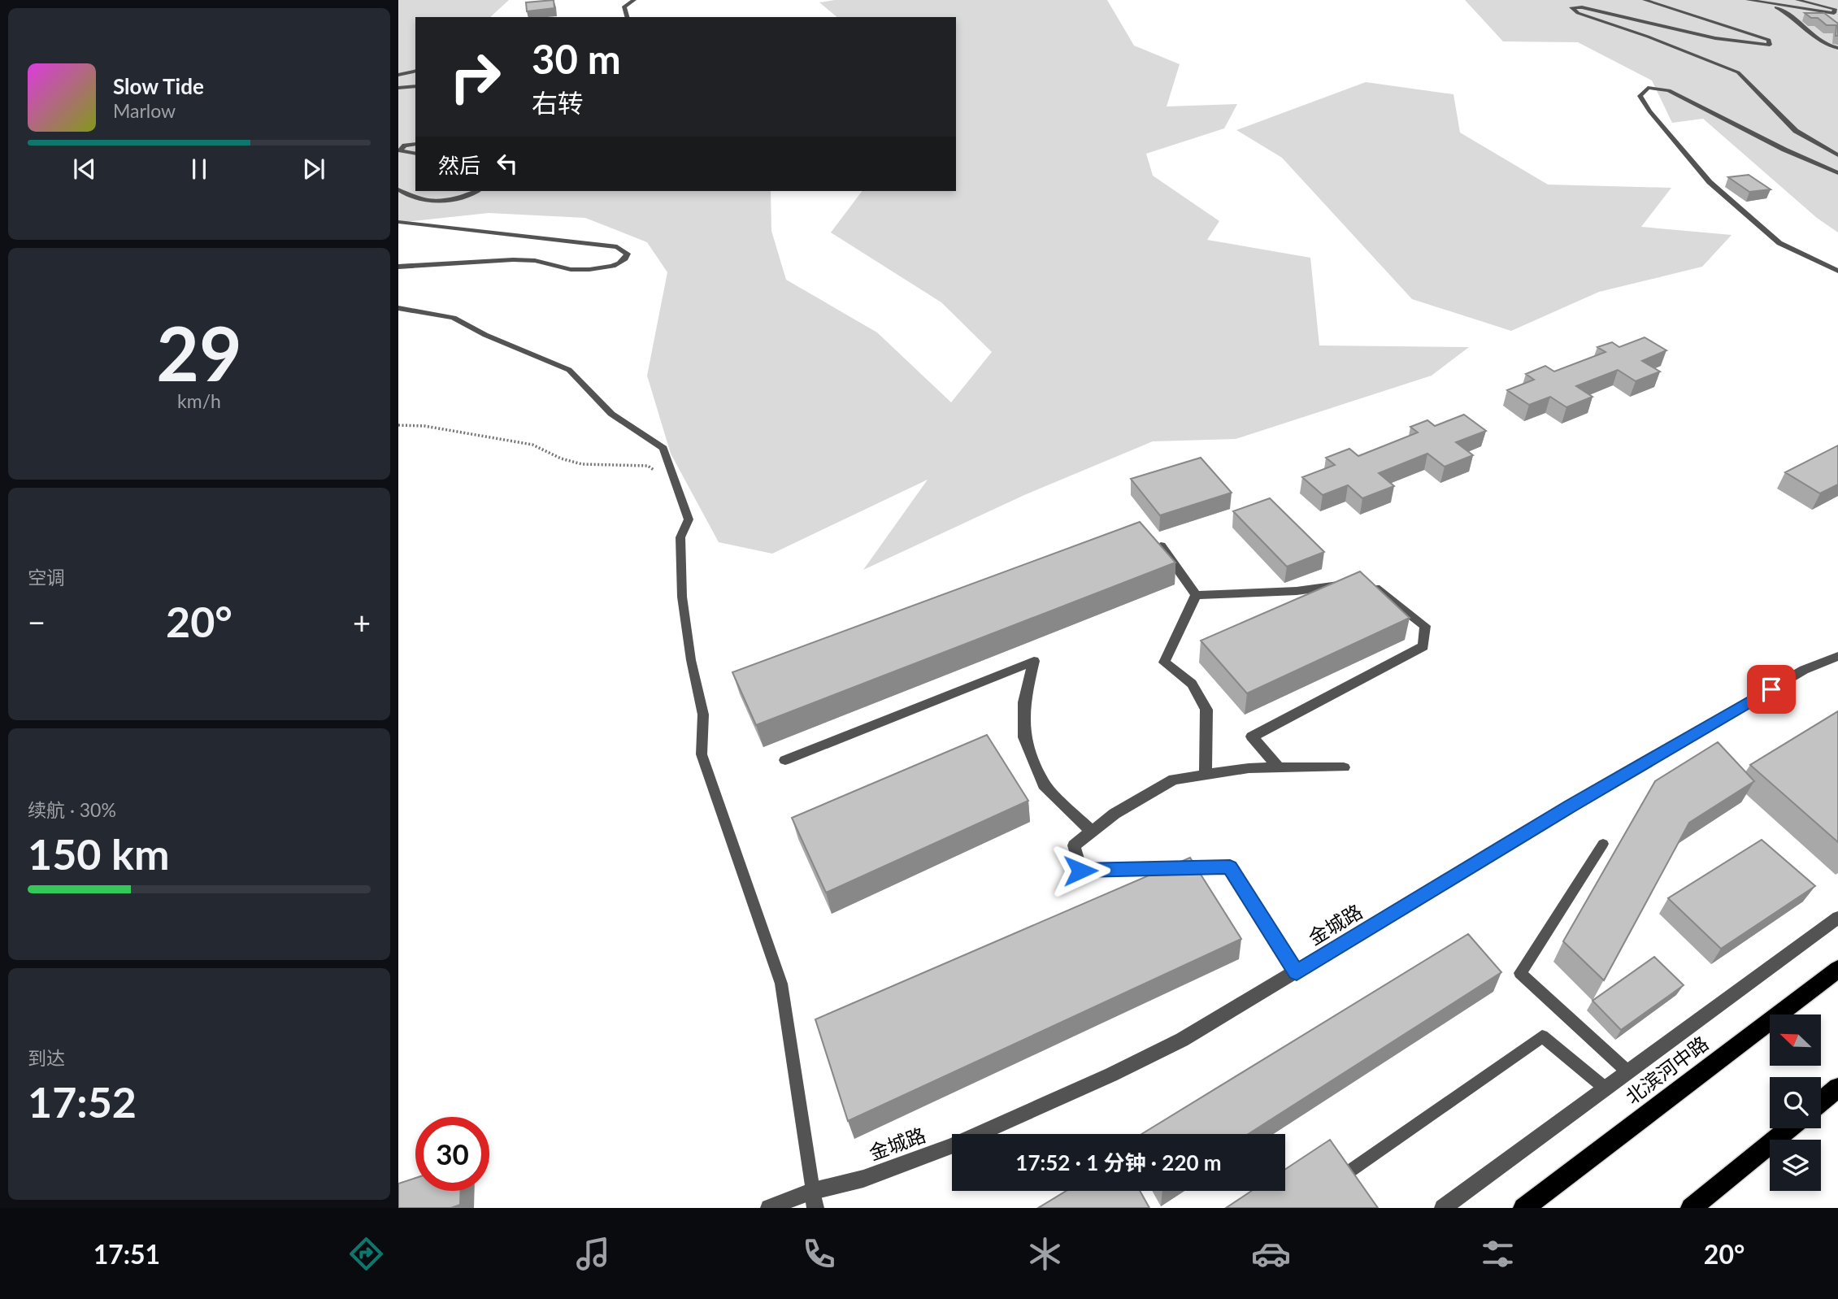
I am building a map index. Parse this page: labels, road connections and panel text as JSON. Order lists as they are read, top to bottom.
{
  "streets": {
    "main road": ["北滨河中路"],
    "street": ["金城路"]
  },
  "north": "top left",
  "page": {
    "turn": ["30 m", "右转"],
    "song": ["Slow Tide", "Marlow"],
    "then": "然后",
    "tile": [
      ["29", "km/h"],
      "空调",
      ["续航 · 30%", "150 km"],
      ["到达", "17:52"]
    ],
    "heat": ["−", "20°", "+"],
    "limit": "30",
    "trip": "17:52 · 1 分钟 · 220 m",
    "tabs": ["17:51", "20°"]
  }
}
